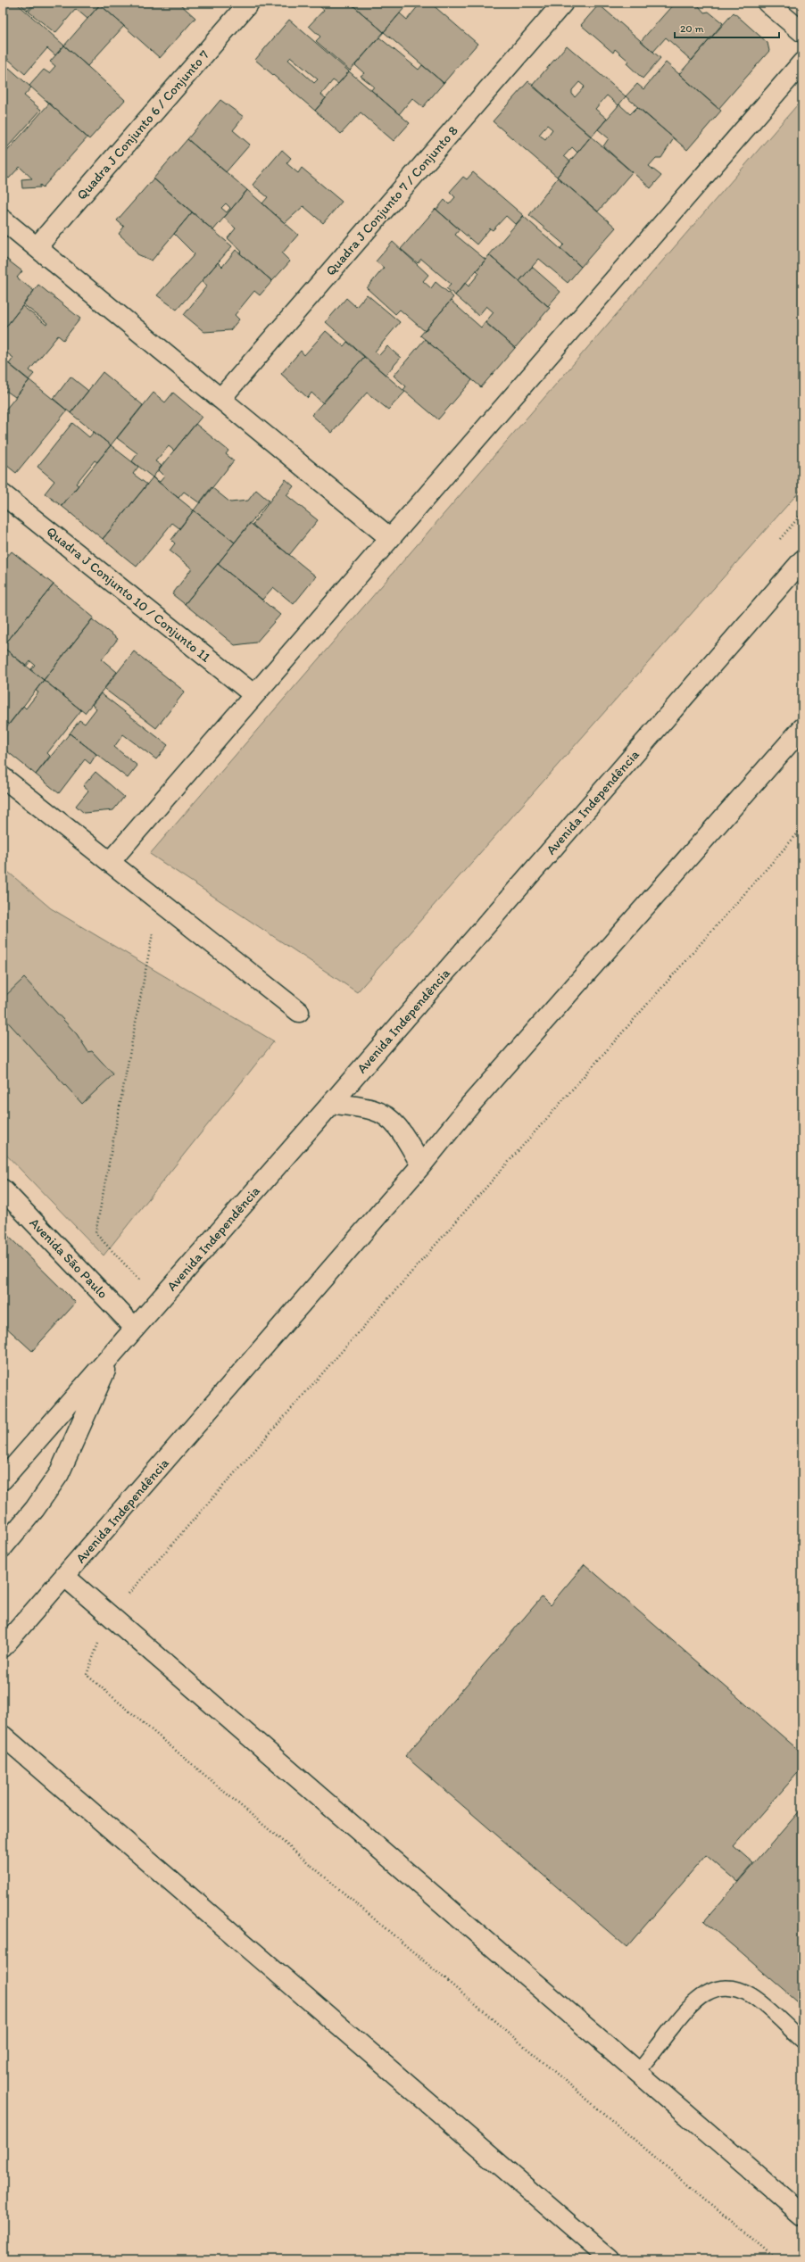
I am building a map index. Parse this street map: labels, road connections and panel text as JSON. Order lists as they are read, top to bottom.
{
  "streets": {
    "street": [
      "Quadra J Conjunto 6 / Conjunto 7",
      "Quadra J Conjunto 7 / Conjunto 8",
      "Quadra J Conjunto 10 / Conjunto 11",
      "Avenida Independência",
      "Avenida São Paulo"
    ]
  },
  "crossings": [
    ["Avenida Independência", "Avenida São Paulo"]
  ],
  "scale_bar": "20 m"
}
